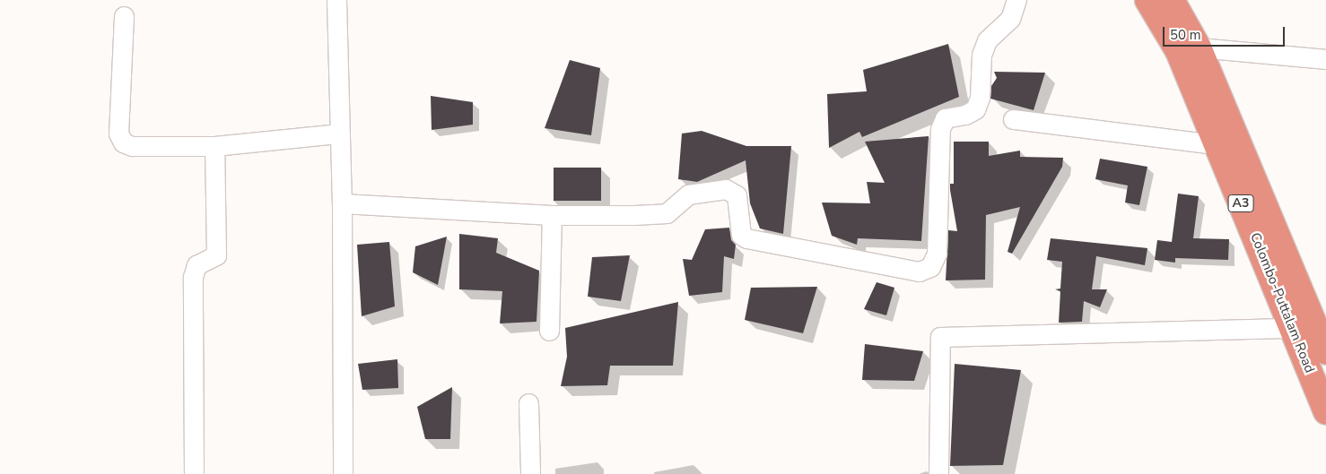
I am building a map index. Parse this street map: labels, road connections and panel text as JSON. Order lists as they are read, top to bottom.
{
  "streets": {
    "highway": ["A3", "Colombo-Puttalam Road"]
  },
  "scale_bar": "50 m"
}
